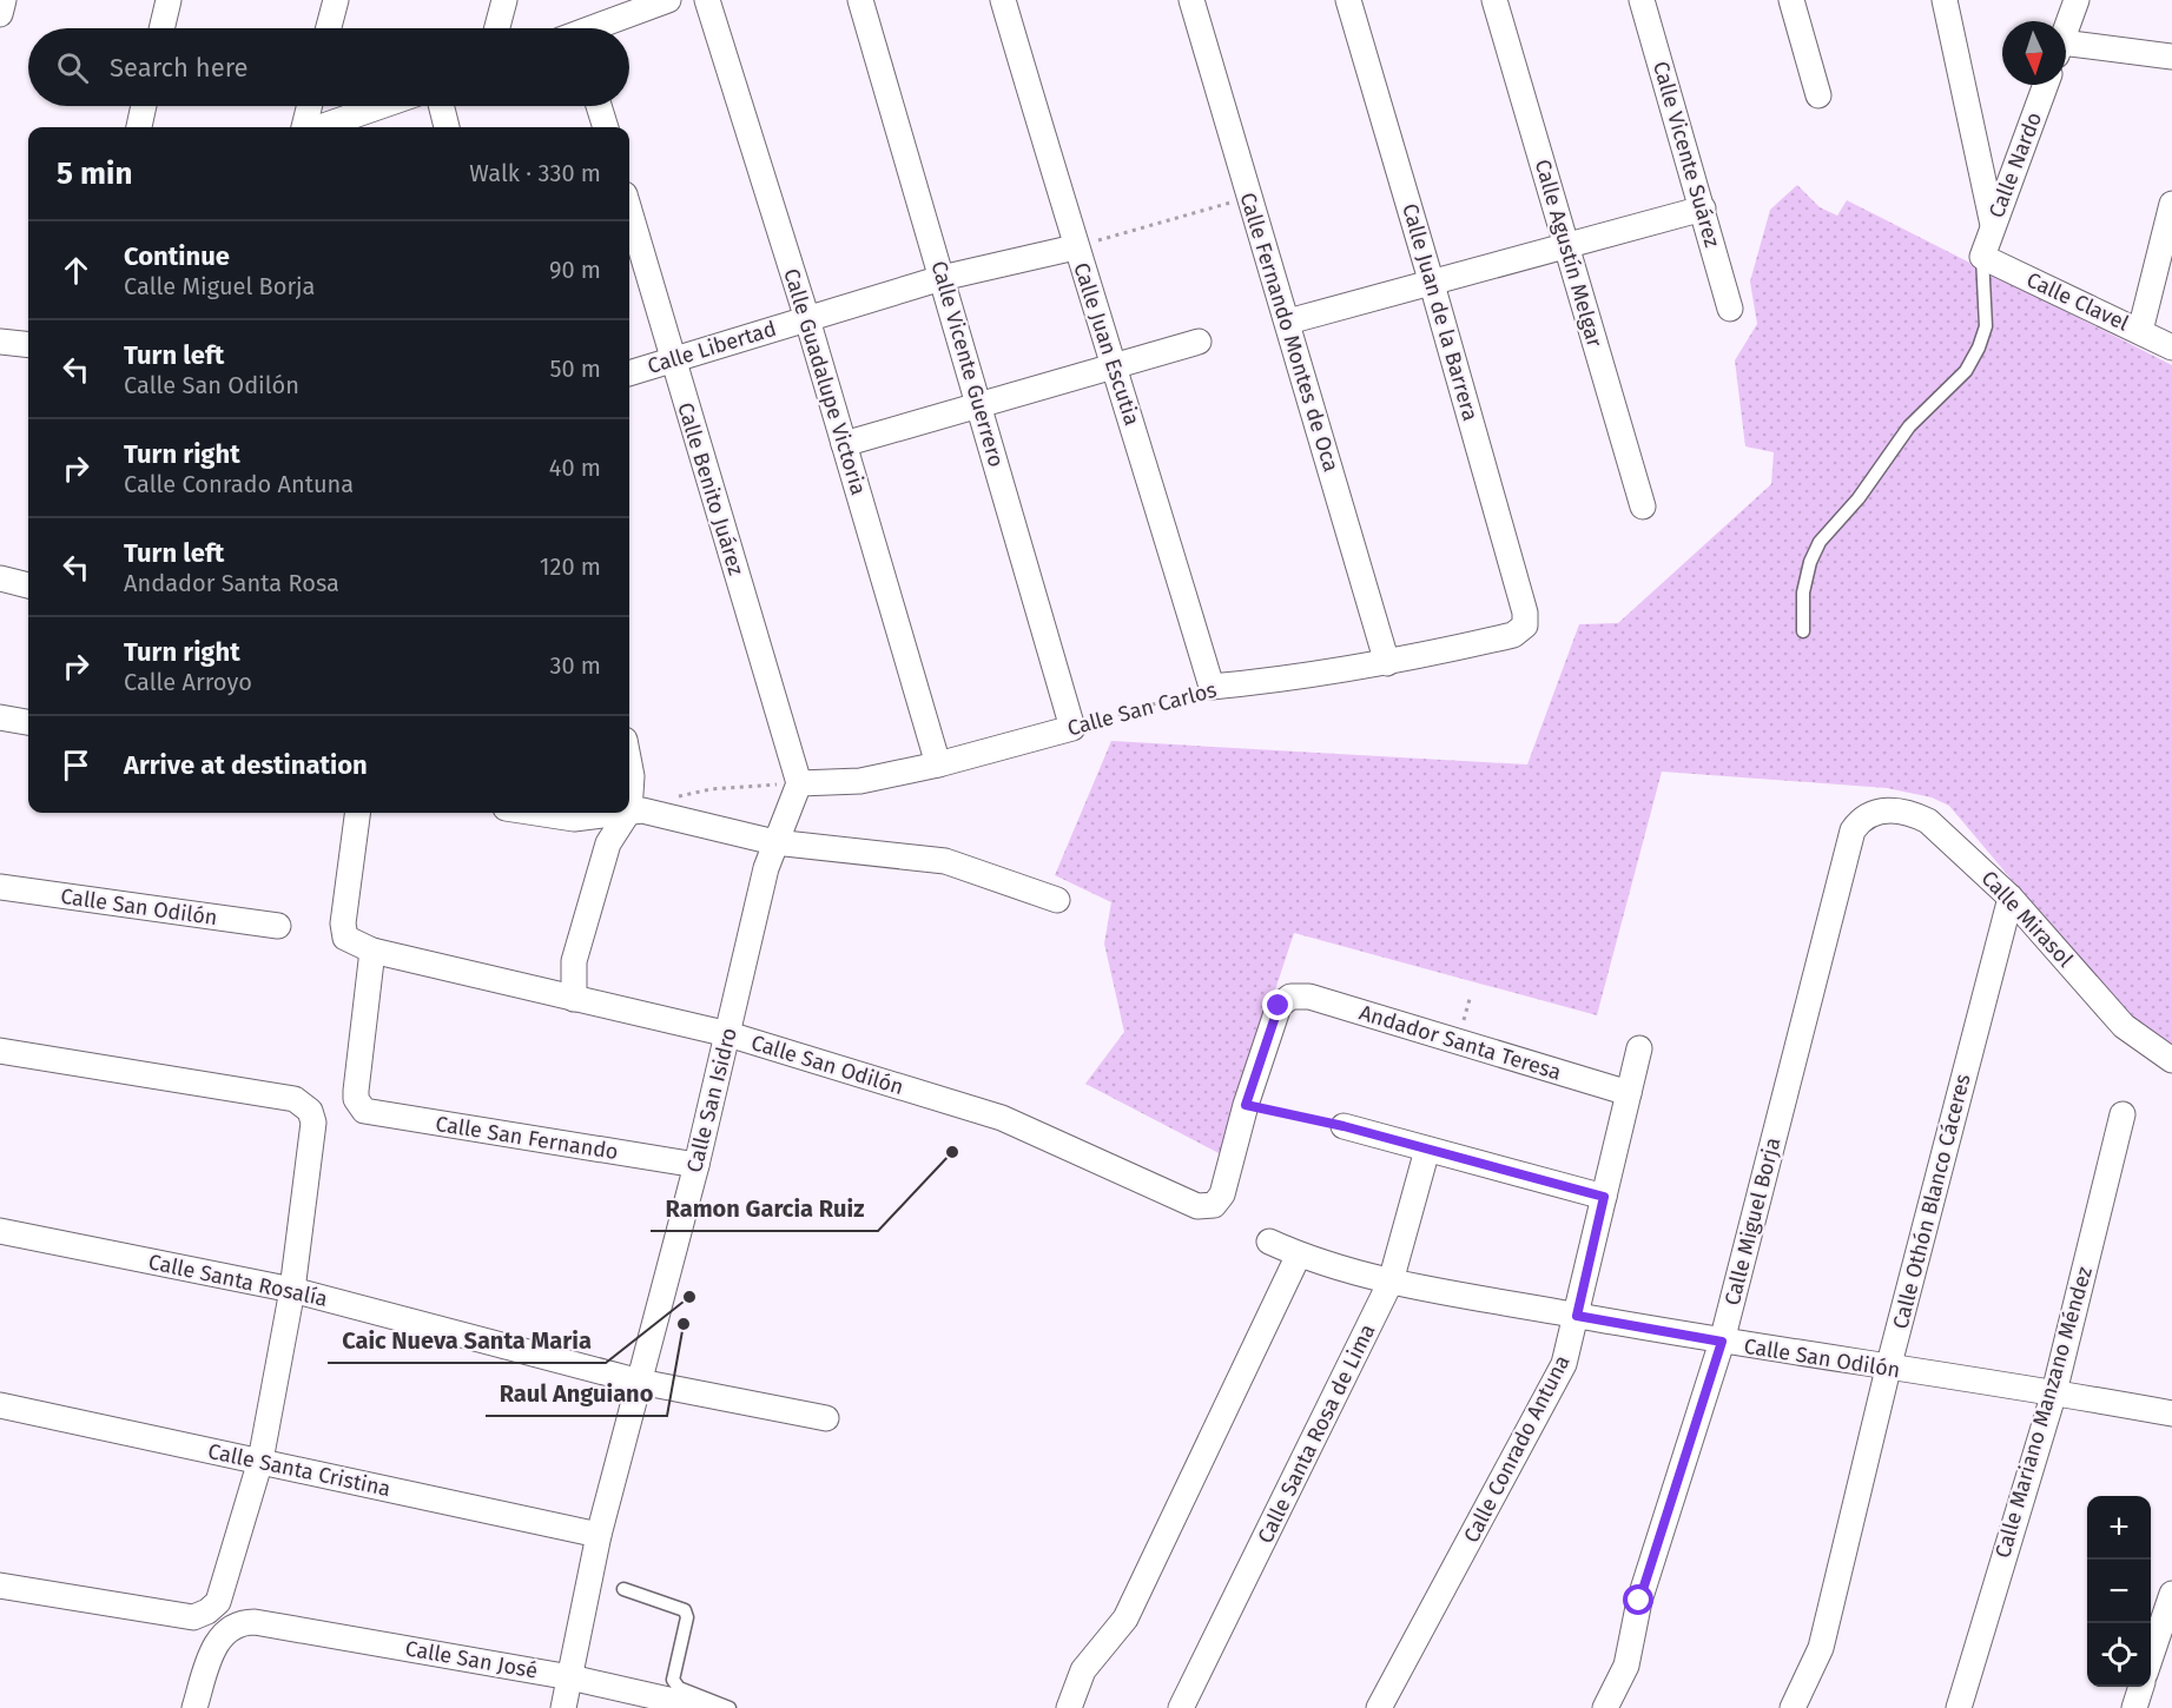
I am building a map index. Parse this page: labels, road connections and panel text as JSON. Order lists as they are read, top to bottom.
{
  "streets": {
    "street": [
      "Calle Vicente Suárez",
      "Calle Nardo",
      "Calle Agustín Melgar",
      "Calle Clavel",
      "Calle Juan de la Barrera",
      "Calle Fernando Montes de Oca",
      "Calle Juan Escutia",
      "Calle Libertad",
      "Calle Vicente Guerrero",
      "Calle Guadalupe Victoria",
      "Calle Benito Juárez",
      "Calle San Carlos",
      "Calle San Odilón",
      "Calle Mirasol",
      "Andador Santa Teresa",
      "Calle San Isidro",
      "Calle San Fernando",
      "Calle Othón Blanco Cáceres",
      "Calle Miguel Borja",
      "Calle Santa Rosalía",
      "Calle Mariano Manzano Méndez",
      "Calle Santa Rosa de Lima",
      "Calle Conrado Antuna",
      "Calle Santa Cristina",
      "Calle San José"
    ]
  },
  "crossings": [
    ["Calle Nardo", "Calle Clavel"],
    ["Calle Juan de la Barrera", "Calle San Carlos"],
    ["Calle Fernando Montes de Oca", "Calle San Carlos"],
    ["Calle Juan Escutia", "Calle Libertad"],
    ["Calle Juan Escutia", "Calle San Carlos"],
    ["Calle Libertad", "Calle Vicente Guerrero"],
    ["Calle Libertad", "Calle Guadalupe Victoria"],
    ["Calle Libertad", "Calle Benito Juárez"],
    ["Calle Vicente Guerrero", "Calle San Carlos"],
    ["Calle Guadalupe Victoria", "Calle San Carlos"],
    ["Calle Benito Juárez", "Calle San Carlos"],
    ["Calle Benito Juárez", "Calle San Isidro"],
    ["Calle San Carlos", "Calle San Isidro"],
    ["Calle San Odilón", "Andador Santa Teresa"],
    ["Calle San Odilón", "Calle San Isidro"],
    ["Calle San Odilón", "Calle San Fernando"],
    ["Calle San Odilón", "Calle Othón Blanco Cáceres"],
    ["Calle San Odilón", "Calle Miguel Borja"],
    ["Calle San Odilón", "Calle Mariano Manzano Méndez"],
    ["Calle San Odilón", "Calle Santa Rosa de Lima"],
    ["Calle San Odilón", "Calle Conrado Antuna"],
    ["Calle Mirasol", "Calle Othón Blanco Cáceres"],
    ["Calle Mirasol", "Calle Miguel Borja"],
    ["Andador Santa Teresa", "Calle Conrado Antuna"],
    ["Calle San Isidro", "Calle San Fernando"],
    ["Calle San Isidro", "Calle Santa Rosalía"],
    ["Calle San Isidro", "Calle Santa Cristina"],
    ["Calle San Isidro", "Calle San José"]
  ],
  "places": ["Ramon Garcia Ruiz", "Caic Nueva Santa Maria", "Raul Anguiano"],
  "north": "bottom",
  "page": {
    "search": "Search here",
    "heading": ["5 min", "Walk · 330 m"],
    "list": [
      ["Continue", "Calle Miguel Borja", "90 m"],
      ["Turn left", "Calle San Odilón", "50 m"],
      ["Turn right", "Calle Conrado Antuna", "40 m"],
      ["Turn left", "Andador Santa Rosa", "120 m"],
      ["Turn right", "Calle Arroyo", "30 m"],
      "Arrive at destination"
    ],
    "map_buttons": ["+", "−"]
  }
}
